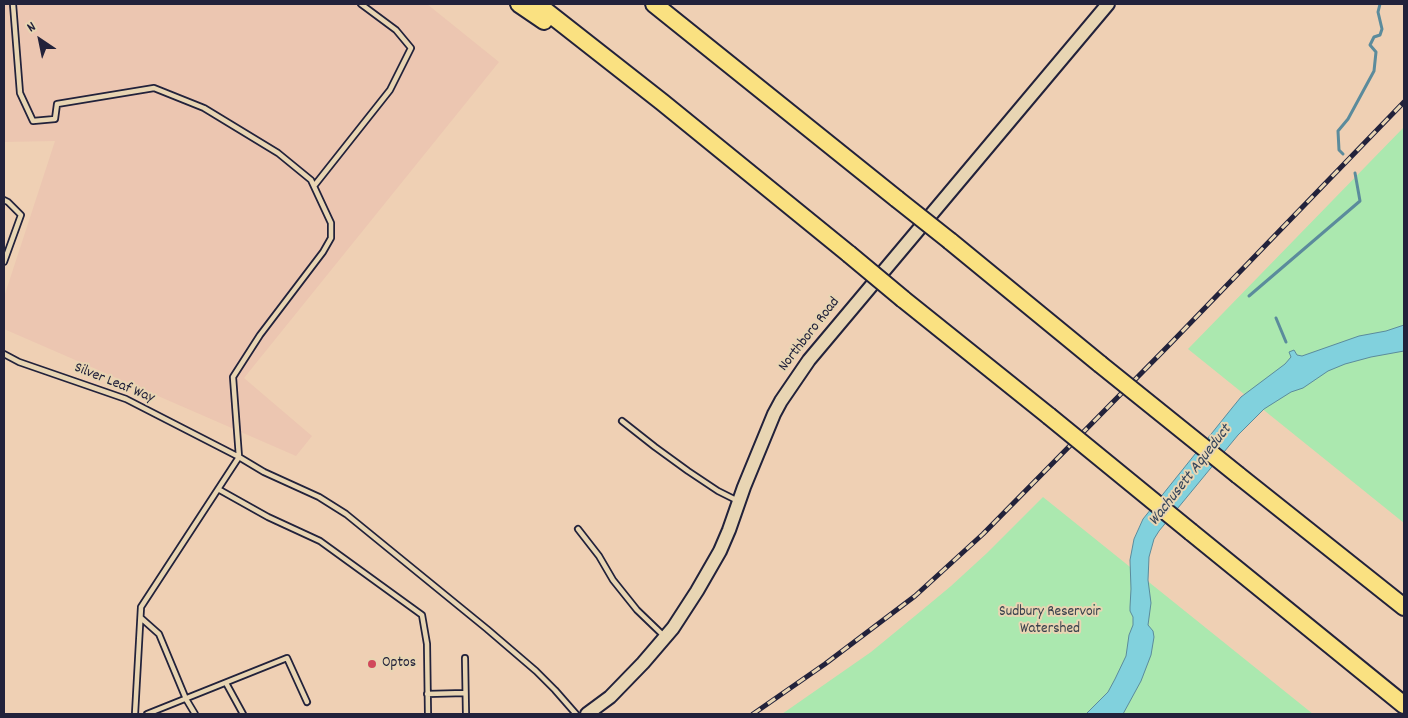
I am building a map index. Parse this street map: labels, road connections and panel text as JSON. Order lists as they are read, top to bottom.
{
  "streets": {
    "main road": ["Northboro Road"],
    "lane": ["Silver Leaf Way"]
  },
  "water": ["Wachusett Aqueduct"],
  "parks": ["Sudbury Reservoir Watershed"],
  "places": ["Optos"],
  "north": "top left"
}
